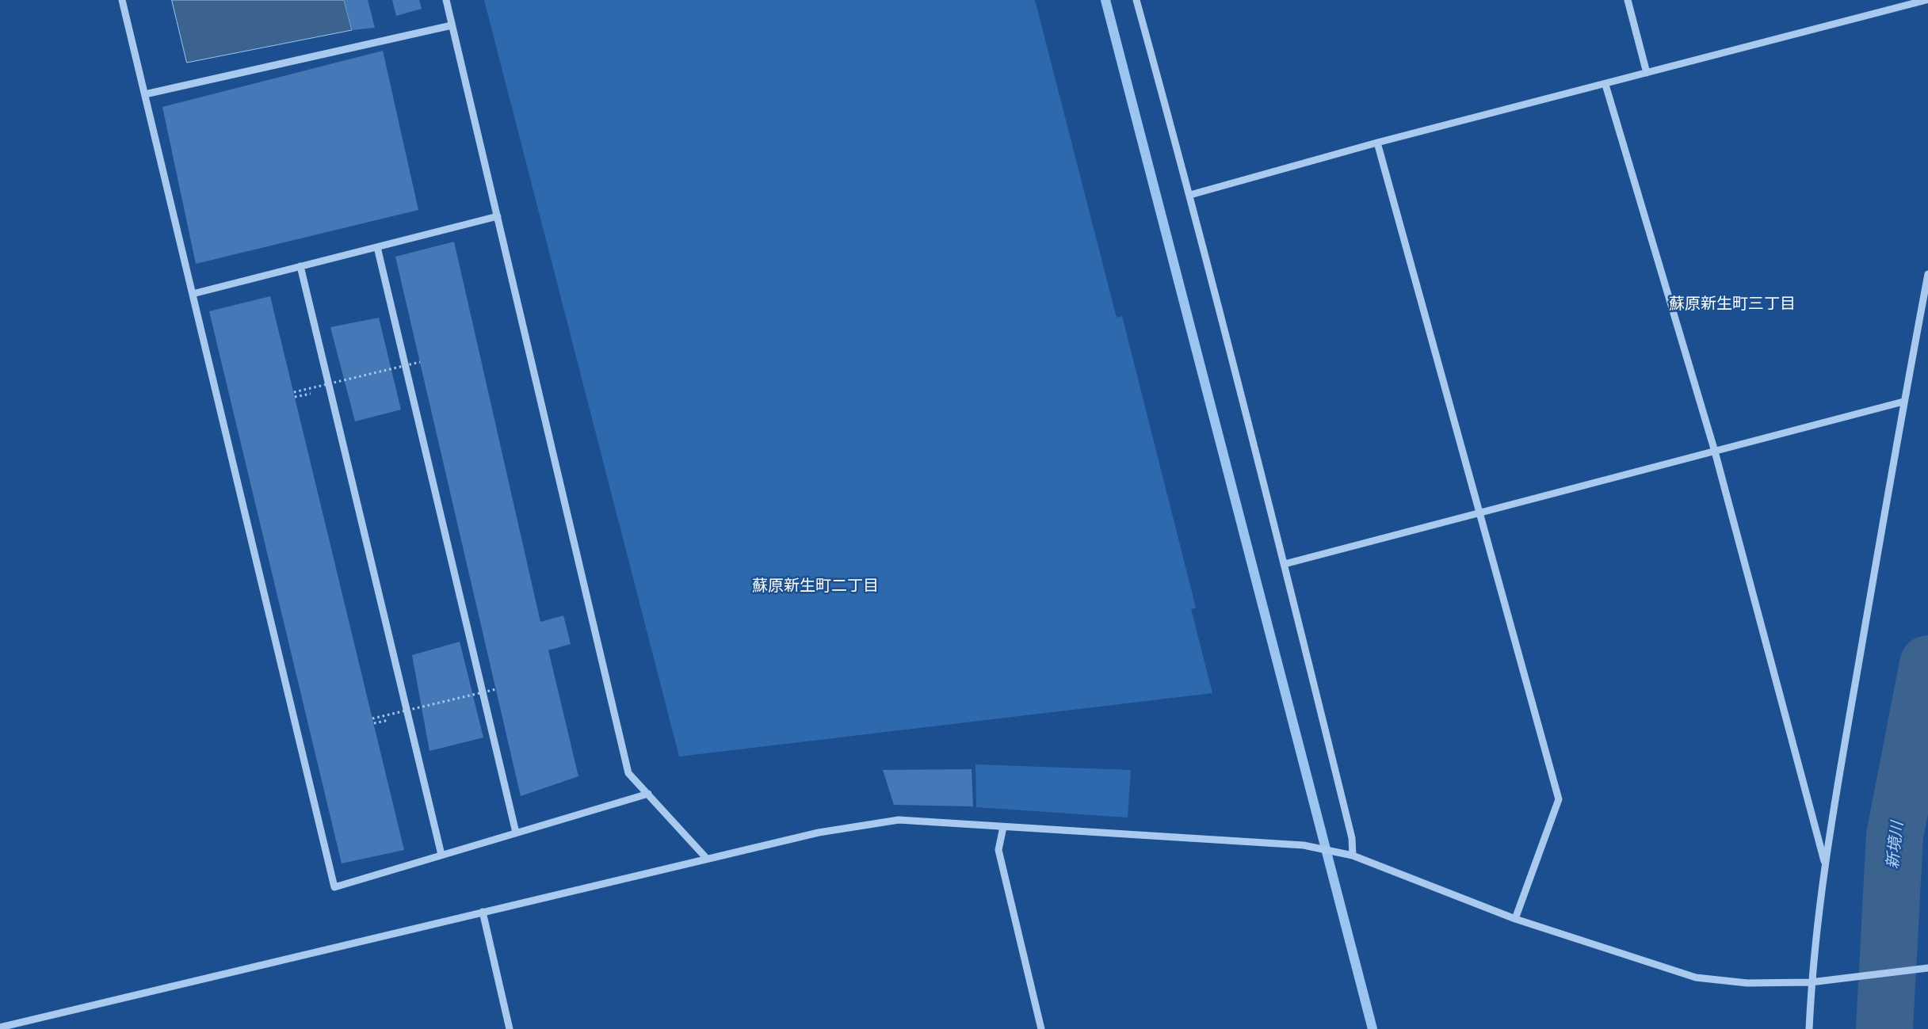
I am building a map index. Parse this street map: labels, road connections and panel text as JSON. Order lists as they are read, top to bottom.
{
  "districts": ["蘇原新生町三丁目", "蘇原新生町二丁目"],
  "water": ["新境川"]
}
